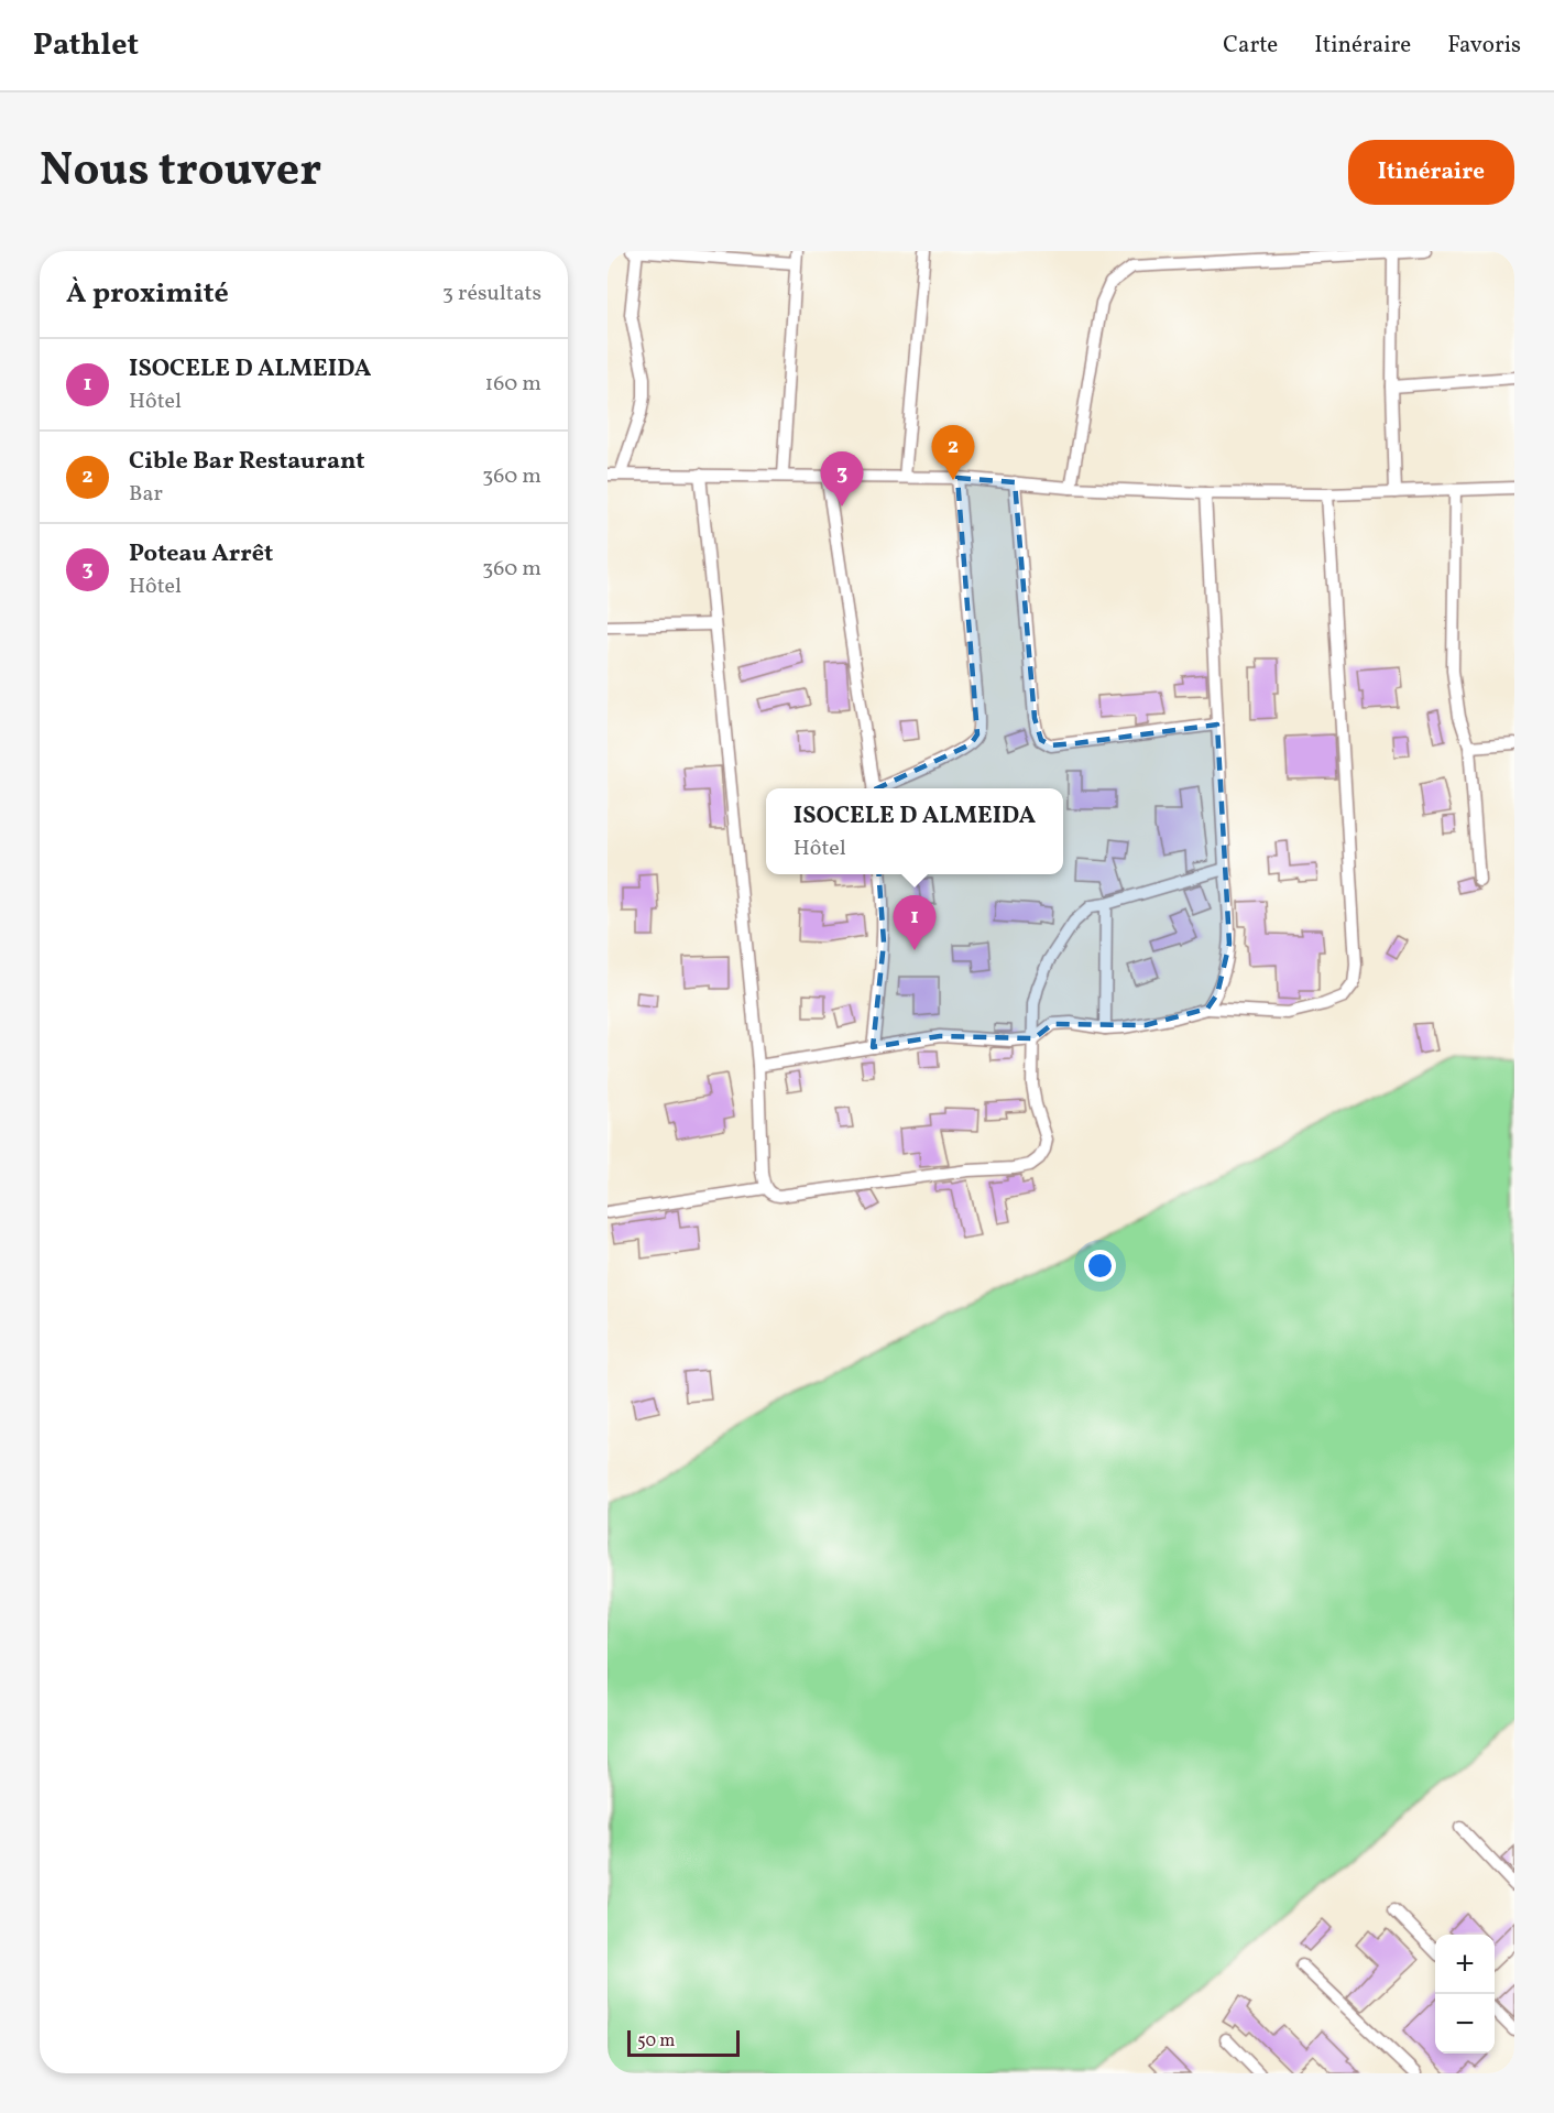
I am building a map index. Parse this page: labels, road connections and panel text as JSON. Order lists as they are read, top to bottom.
{
  "scale_bar": "50 m",
  "page": {
    "header": "Pathlet",
    "nav": ["Carte", "Itinéraire", "Favoris"],
    "title": "Nous trouver",
    "buttons": "Itinéraire",
    "heading": ["À proximité", "3 résultats"],
    "list": [
      {
        "mark": "1",
        "name": "ISOCELE D ALMEIDA",
        "note": "Hôtel",
        "value": "160 m"
      },
      {
        "mark": "2",
        "name": "Cible Bar Restaurant",
        "note": "Bar",
        "value": "360 m"
      },
      {
        "mark": "3",
        "name": "Poteau Arrêt",
        "note": "Hôtel",
        "value": "360 m"
      }
    ],
    "pins": ["2", "3", "1"],
    "popup": ["ISOCELE D ALMEIDA", "Hôtel"],
    "map_buttons": ["+", "−"],
    "scale": "50 m"
  }
}
